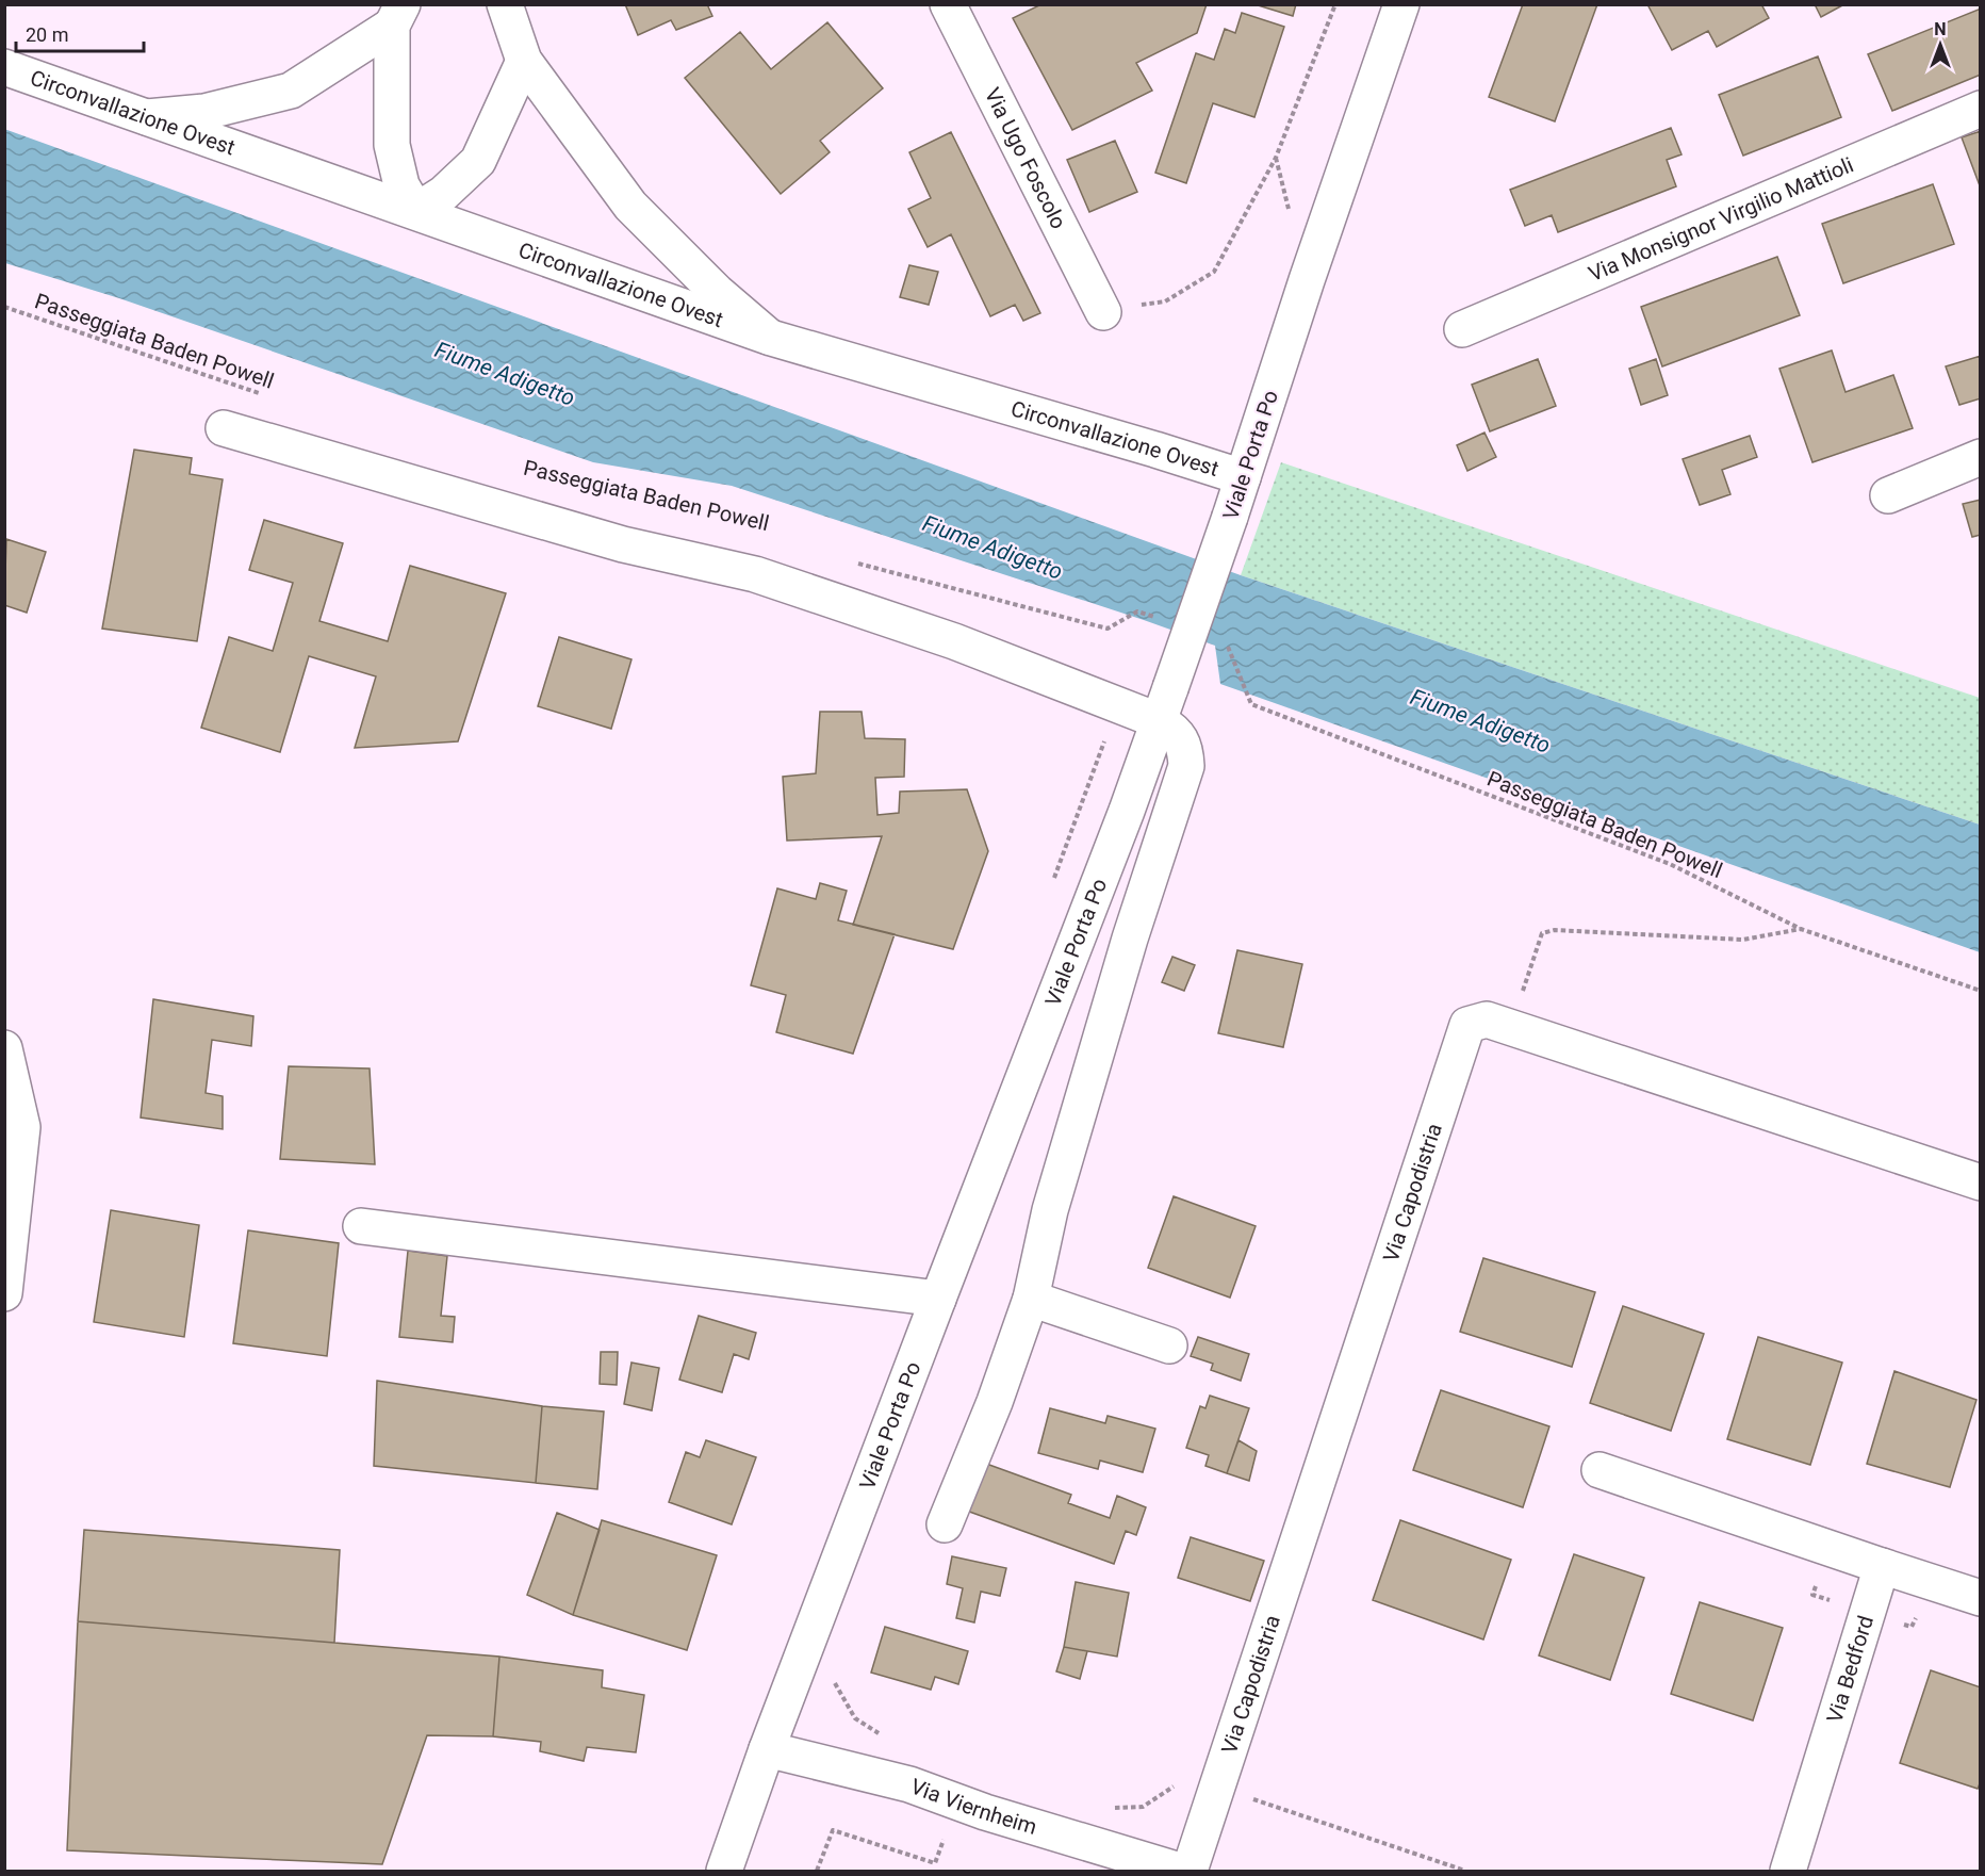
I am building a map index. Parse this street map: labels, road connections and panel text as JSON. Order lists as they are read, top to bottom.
{
  "streets": {
    "street": [
      "Circonvallazione Ovest",
      "Via Ugo Foscolo",
      "Via Monsignor Virgilio Mattioli",
      "Viale Porta Po",
      "Via Capodistria",
      "Via Bedford",
      "Via Viernheim"
    ],
    "path": ["Passeggiata Baden Powell"]
  },
  "crossings": [
    ["Circonvallazione Ovest", "Viale Porta Po"],
    ["Viale Porta Po", "Via Viernheim"]
  ],
  "water": ["Fiume Adigetto"],
  "scale_bar": "20 m",
  "north": "top"
}
